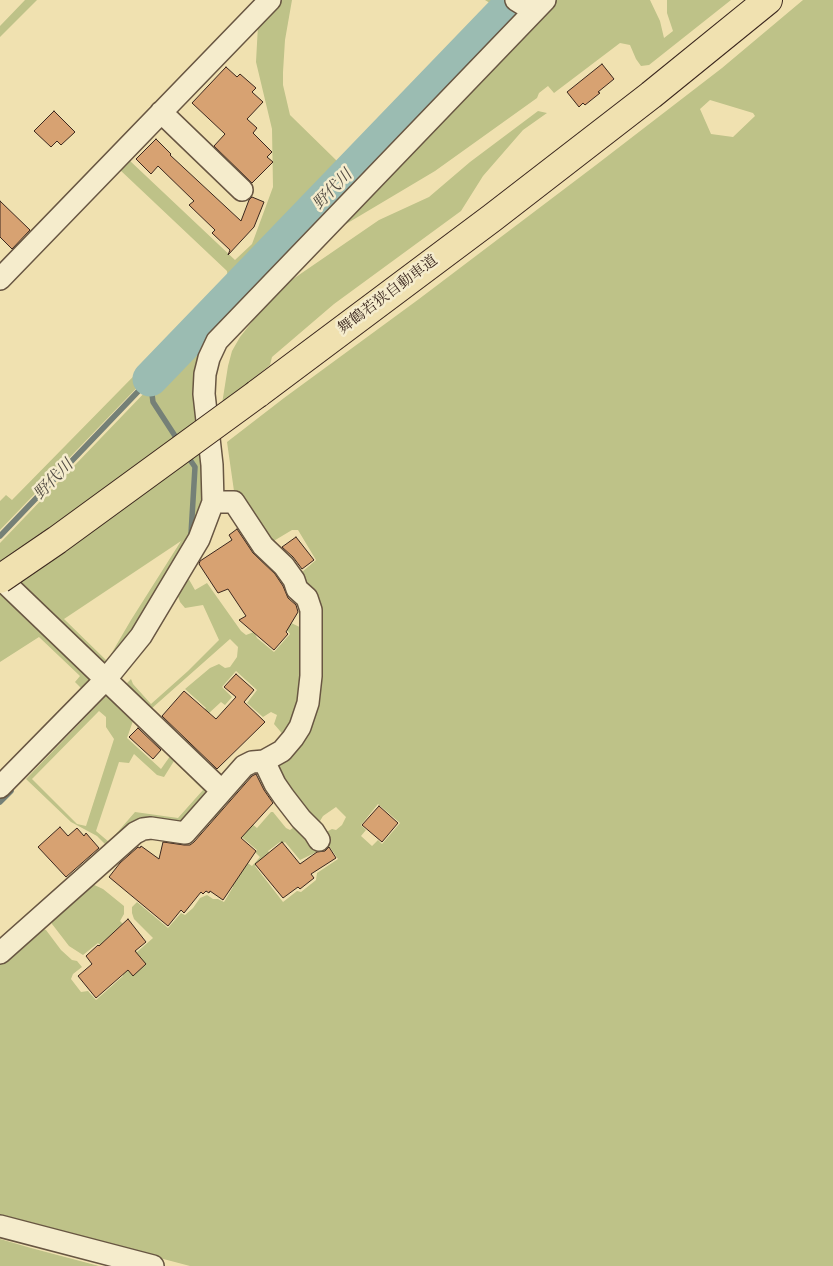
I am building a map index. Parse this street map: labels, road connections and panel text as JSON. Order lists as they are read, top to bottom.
{
  "streets": {
    "highway": ["舞鶴若狭自動車道"]
  },
  "water": ["野代川"]
}
